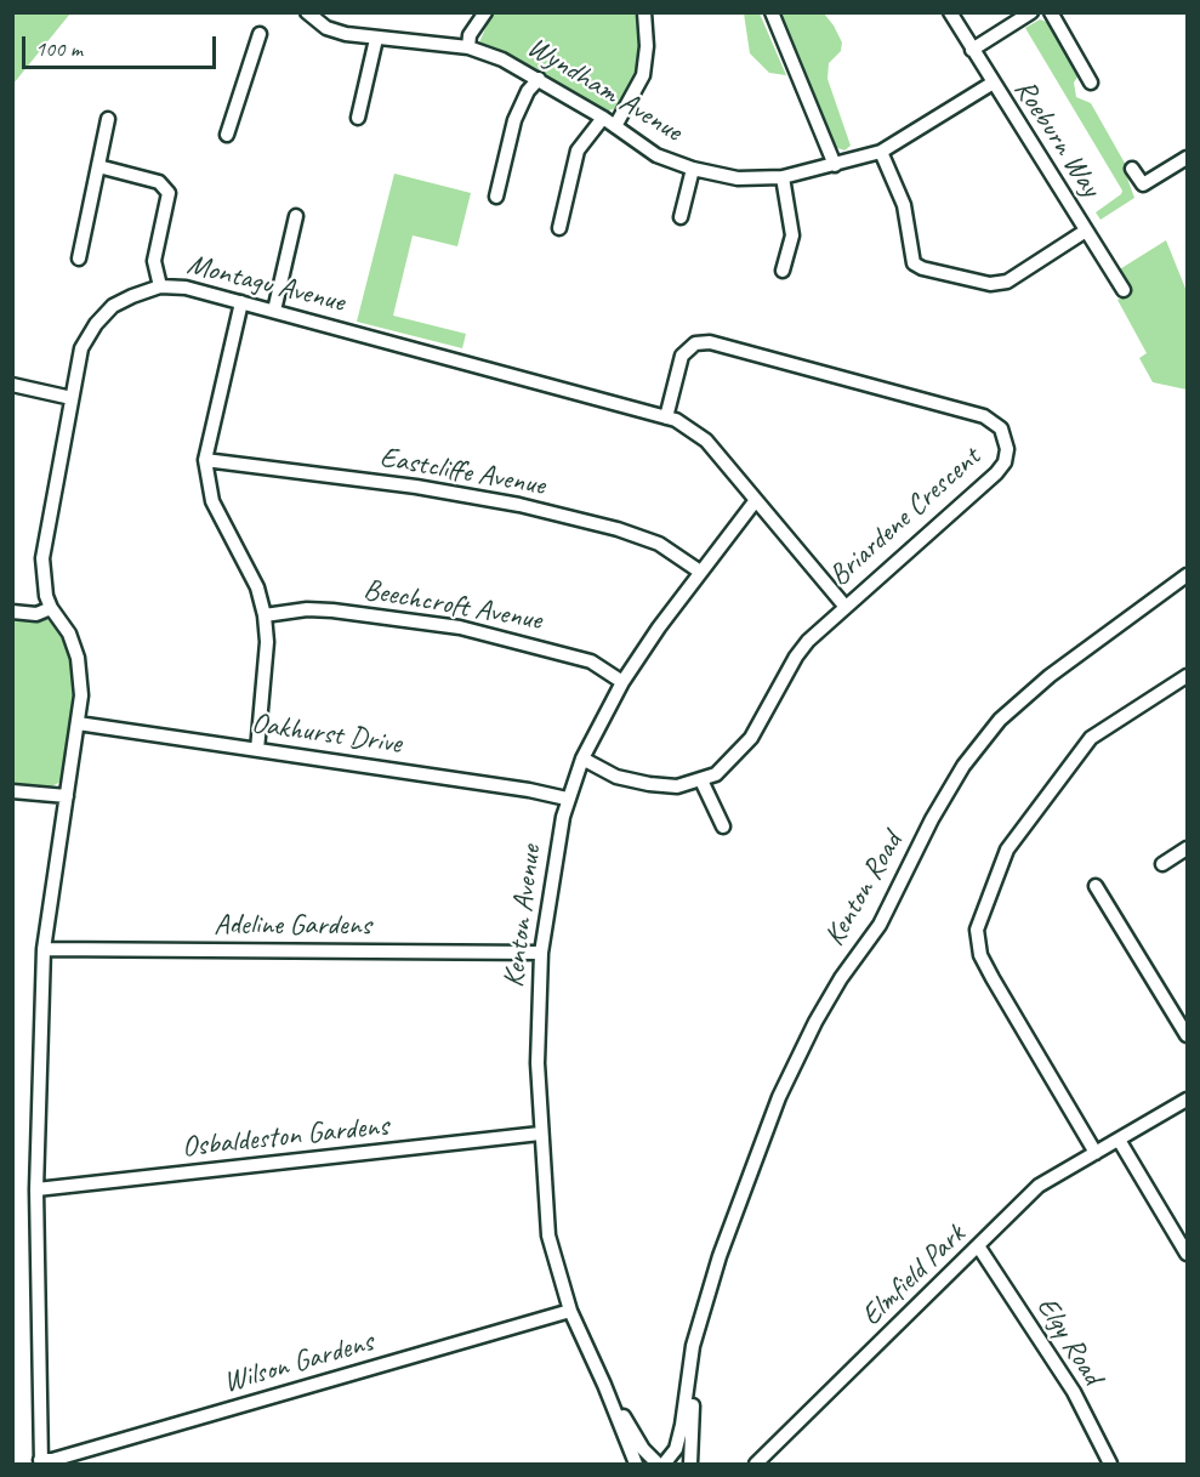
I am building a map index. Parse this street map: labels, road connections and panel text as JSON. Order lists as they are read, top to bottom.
{
  "streets": {
    "street": [
      "Wyndham Avenue",
      "Roeburn Way",
      "Montagu Avenue",
      "Eastcliffe Avenue",
      "Briardene Crescent",
      "Beechcroft Avenue",
      "Oakhurst Drive",
      "Kenton Road",
      "Kenton Avenue",
      "Adeline Gardens",
      "Osbaldeston Gardens",
      "Elmfield Park",
      "Elgy Road",
      "Wilson Gardens"
    ]
  },
  "crossings": [
    ["Wyndham Avenue", "Roeburn Way"],
    ["Montagu Avenue", "Briardene Crescent"],
    ["Montagu Avenue", "Oakhurst Drive"],
    ["Montagu Avenue", "Kenton Avenue"],
    ["Montagu Avenue", "Adeline Gardens"],
    ["Montagu Avenue", "Osbaldeston Gardens"],
    ["Montagu Avenue", "Wilson Gardens"],
    ["Eastcliffe Avenue", "Kenton Avenue"],
    ["Briardene Crescent", "Kenton Avenue"],
    ["Beechcroft Avenue", "Kenton Avenue"],
    ["Oakhurst Drive", "Kenton Avenue"],
    ["Kenton Road", "Kenton Avenue"],
    ["Kenton Avenue", "Adeline Gardens"],
    ["Kenton Avenue", "Osbaldeston Gardens"],
    ["Kenton Avenue", "Wilson Gardens"],
    ["Elmfield Park", "Elgy Road"]
  ],
  "scale_bar": "100 m"
}
